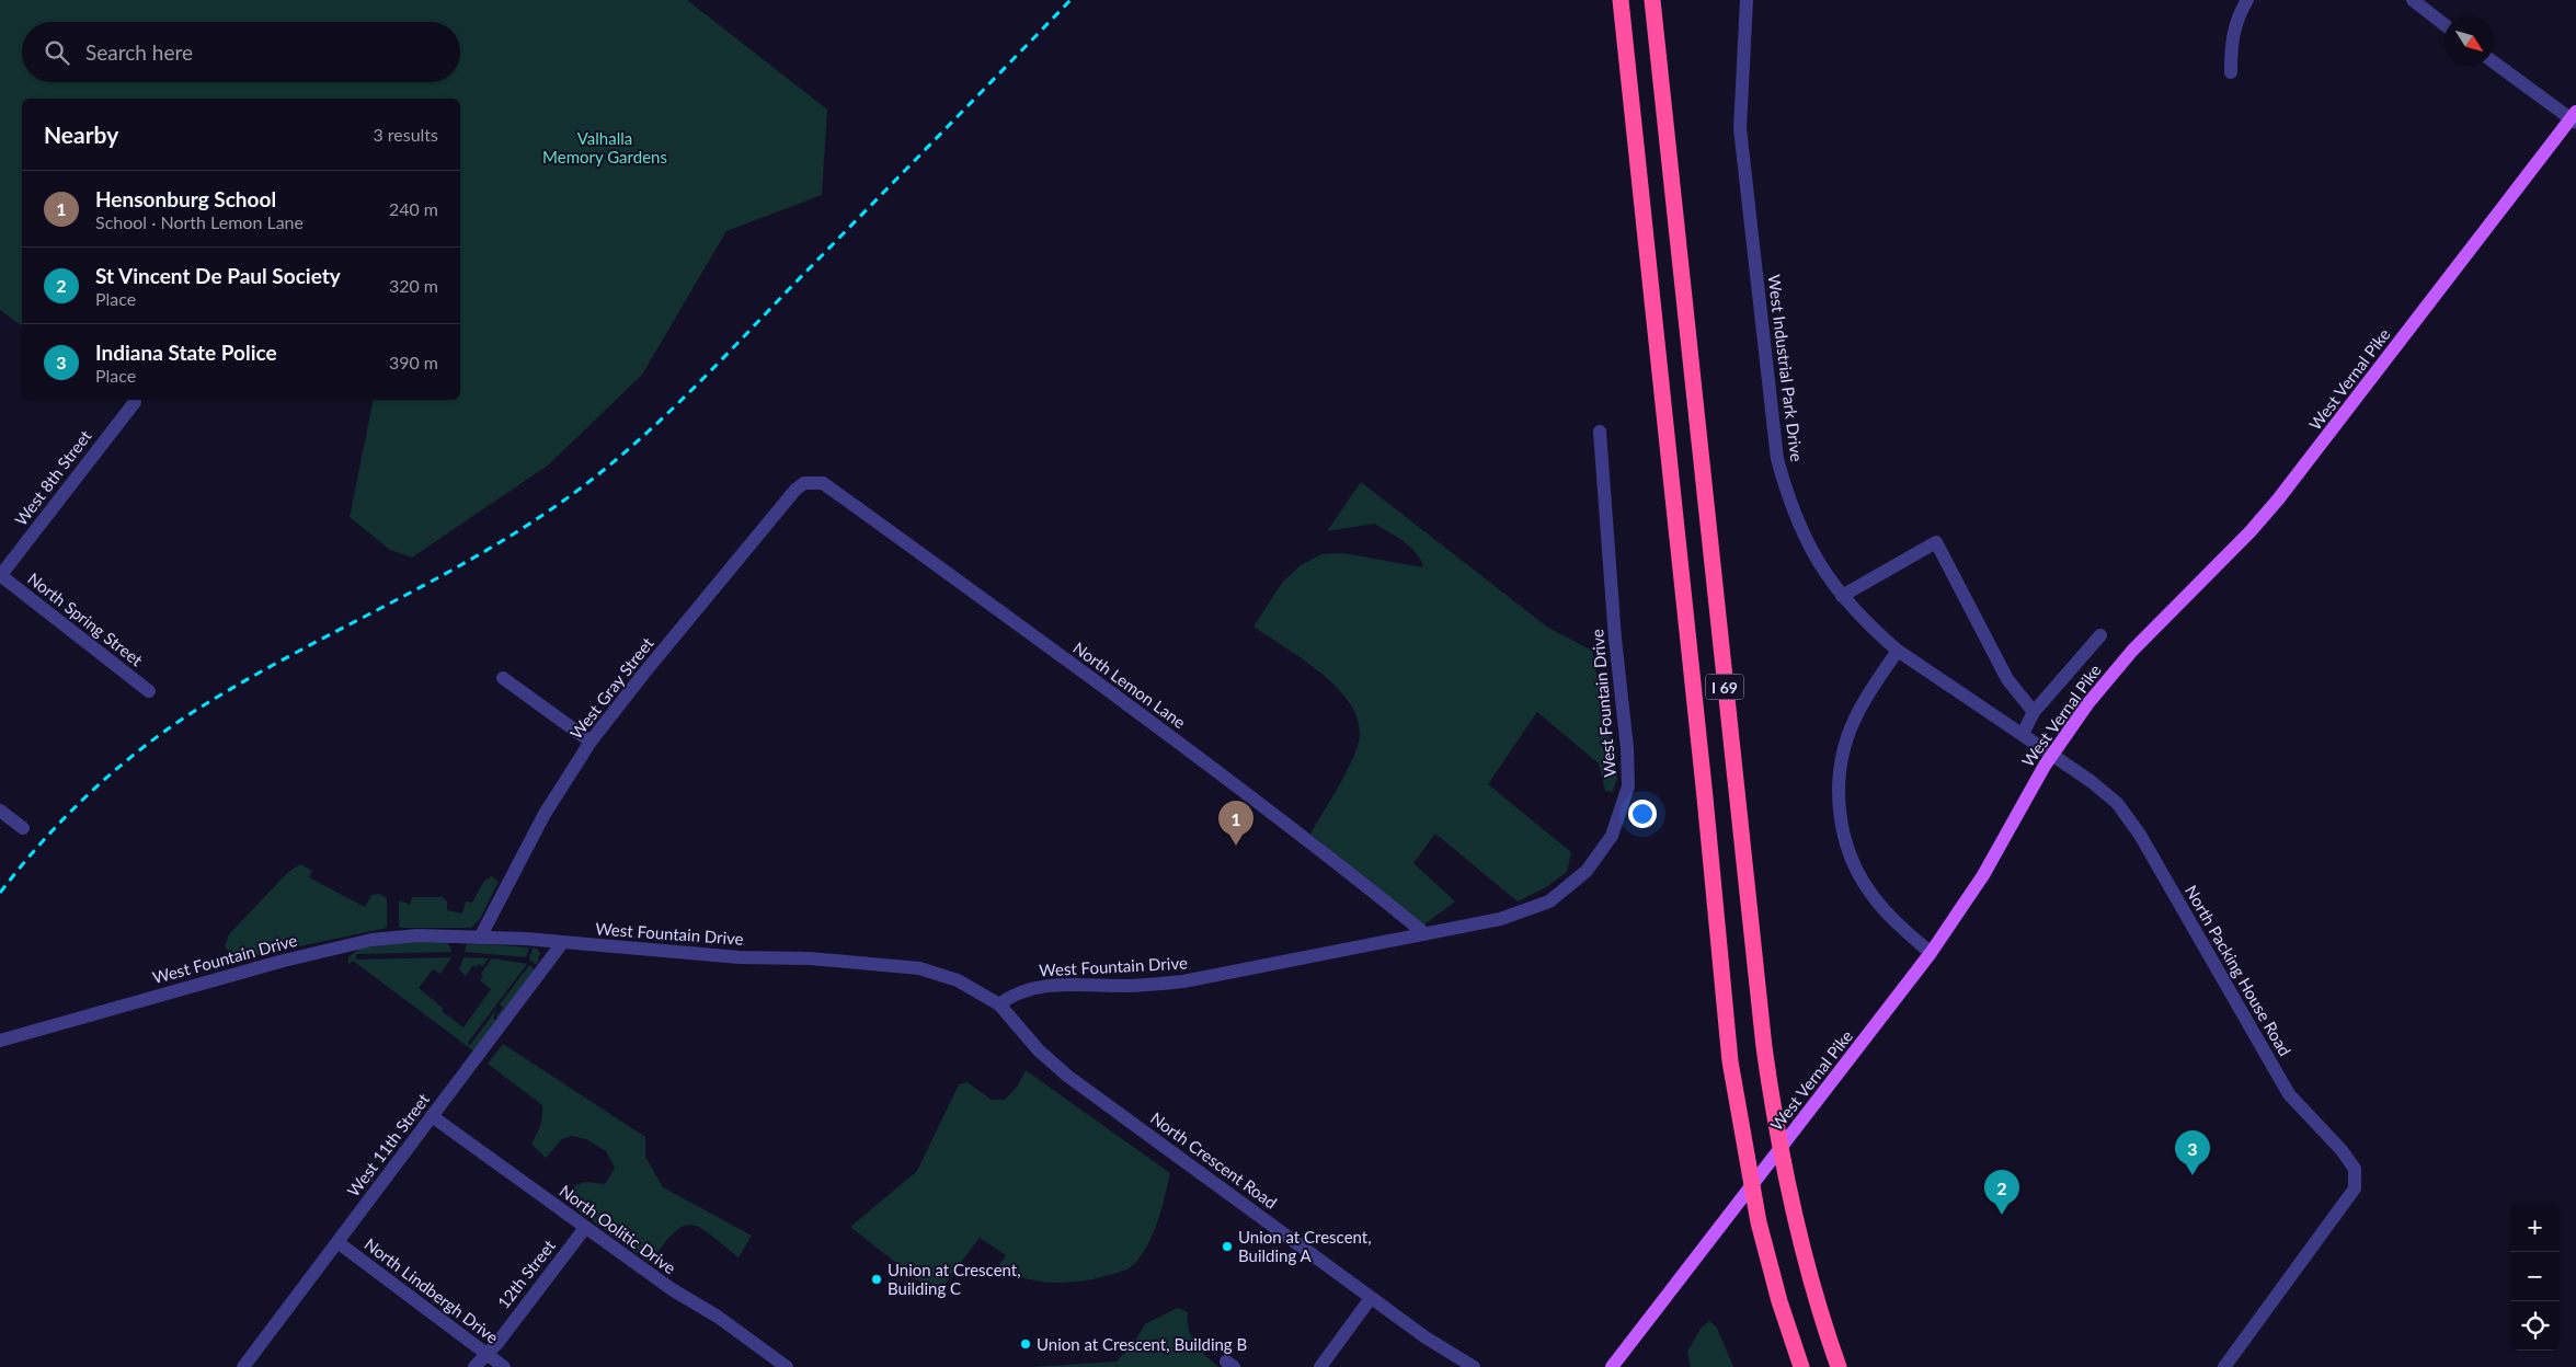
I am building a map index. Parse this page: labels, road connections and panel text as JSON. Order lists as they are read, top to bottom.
{
  "streets": {
    "highway": ["I 69"],
    "main road": ["West Vernal Pike"],
    "street": [
      "West Industrial Park Drive",
      "West 8th Street",
      "North Spring Street",
      "North Lemon Lane",
      "West Gray Street",
      "West Fountain Drive",
      "North Packing House Road",
      "West 11th Street",
      "North Crescent Road",
      "North Oolitic Drive",
      "12th Street",
      "North Lindbergh Drive"
    ]
  },
  "crossings": [
    ["West Industrial Park Drive", "North Packing House Road"],
    ["West 8th Street", "North Spring Street"],
    ["North Lemon Lane", "West Gray Street"],
    ["North Lemon Lane", "West Fountain Drive"],
    ["West Gray Street", "West Fountain Drive"],
    ["West Fountain Drive", "West 11th Street"],
    ["West Fountain Drive", "North Crescent Road"],
    ["West 11th Street", "North Oolitic Drive"],
    ["West 11th Street", "North Lindbergh Drive"],
    ["North Oolitic Drive", "12th Street"],
    ["12th Street", "North Lindbergh Drive"]
  ],
  "parks": ["Valhalla Memory Gardens"],
  "places": ["Union at Crescent, Building A", "Union at Crescent, Building C", "Union at Crescent, Building B"],
  "north": "bottom right",
  "page": {
    "search": "Search here",
    "heading": ["Nearby", "3 results"],
    "list": [
      {
        "mark": "1",
        "name": "Hensonburg School",
        "note": "School · North Lemon Lane",
        "value": "240 m"
      },
      {
        "mark": "2",
        "name": "St Vincent De Paul Society",
        "note": "Place",
        "value": "320 m"
      },
      {
        "mark": "3",
        "name": "Indiana State Police",
        "note": "Place",
        "value": "390 m"
      }
    ],
    "pins": ["1", "3", "2"],
    "map_buttons": ["+", "−"]
  }
}
